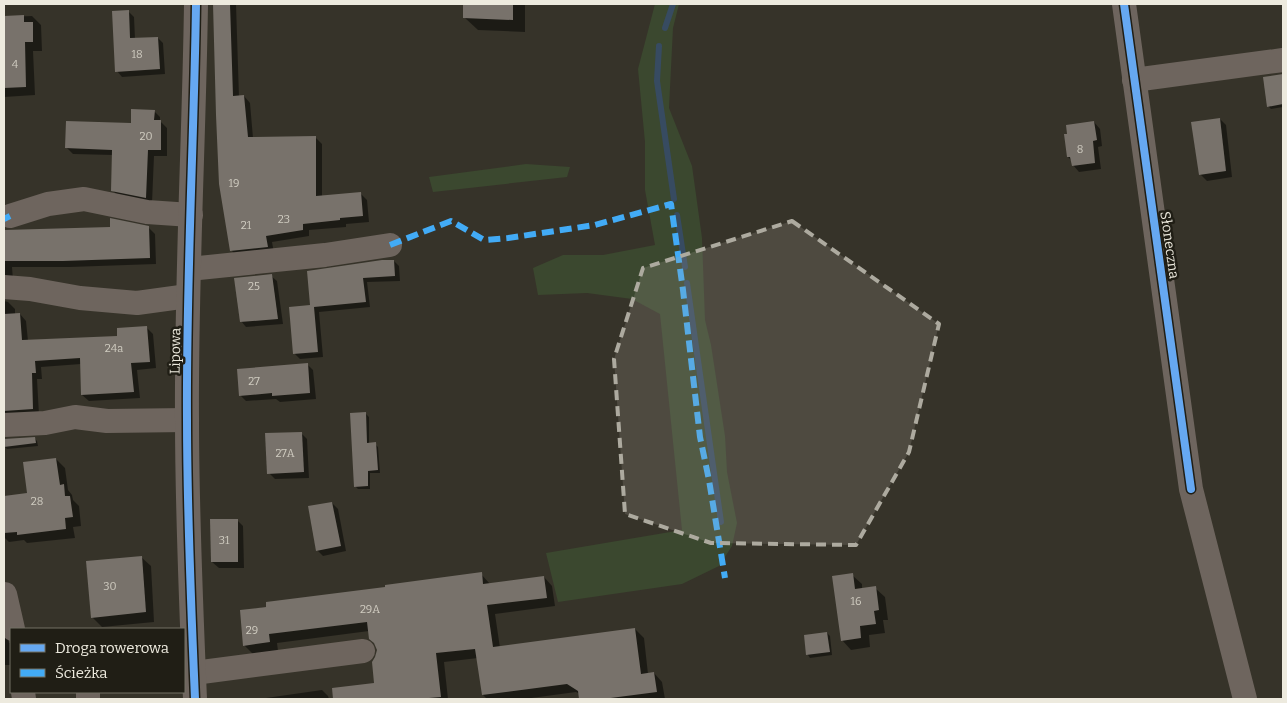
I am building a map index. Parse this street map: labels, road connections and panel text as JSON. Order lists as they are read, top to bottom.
{
  "streets": {
    "street": ["Słoneczna", "Lipowa"]
  },
  "house_numbers": [
    "18",
    "4",
    "20",
    "8",
    "19",
    "23",
    "21",
    "25",
    "24a",
    "27",
    "27A",
    "28",
    "31",
    "30",
    "16",
    "29A",
    "29"
  ],
  "legend": ["Droga rowerowa", "Ścieżka"]
}
